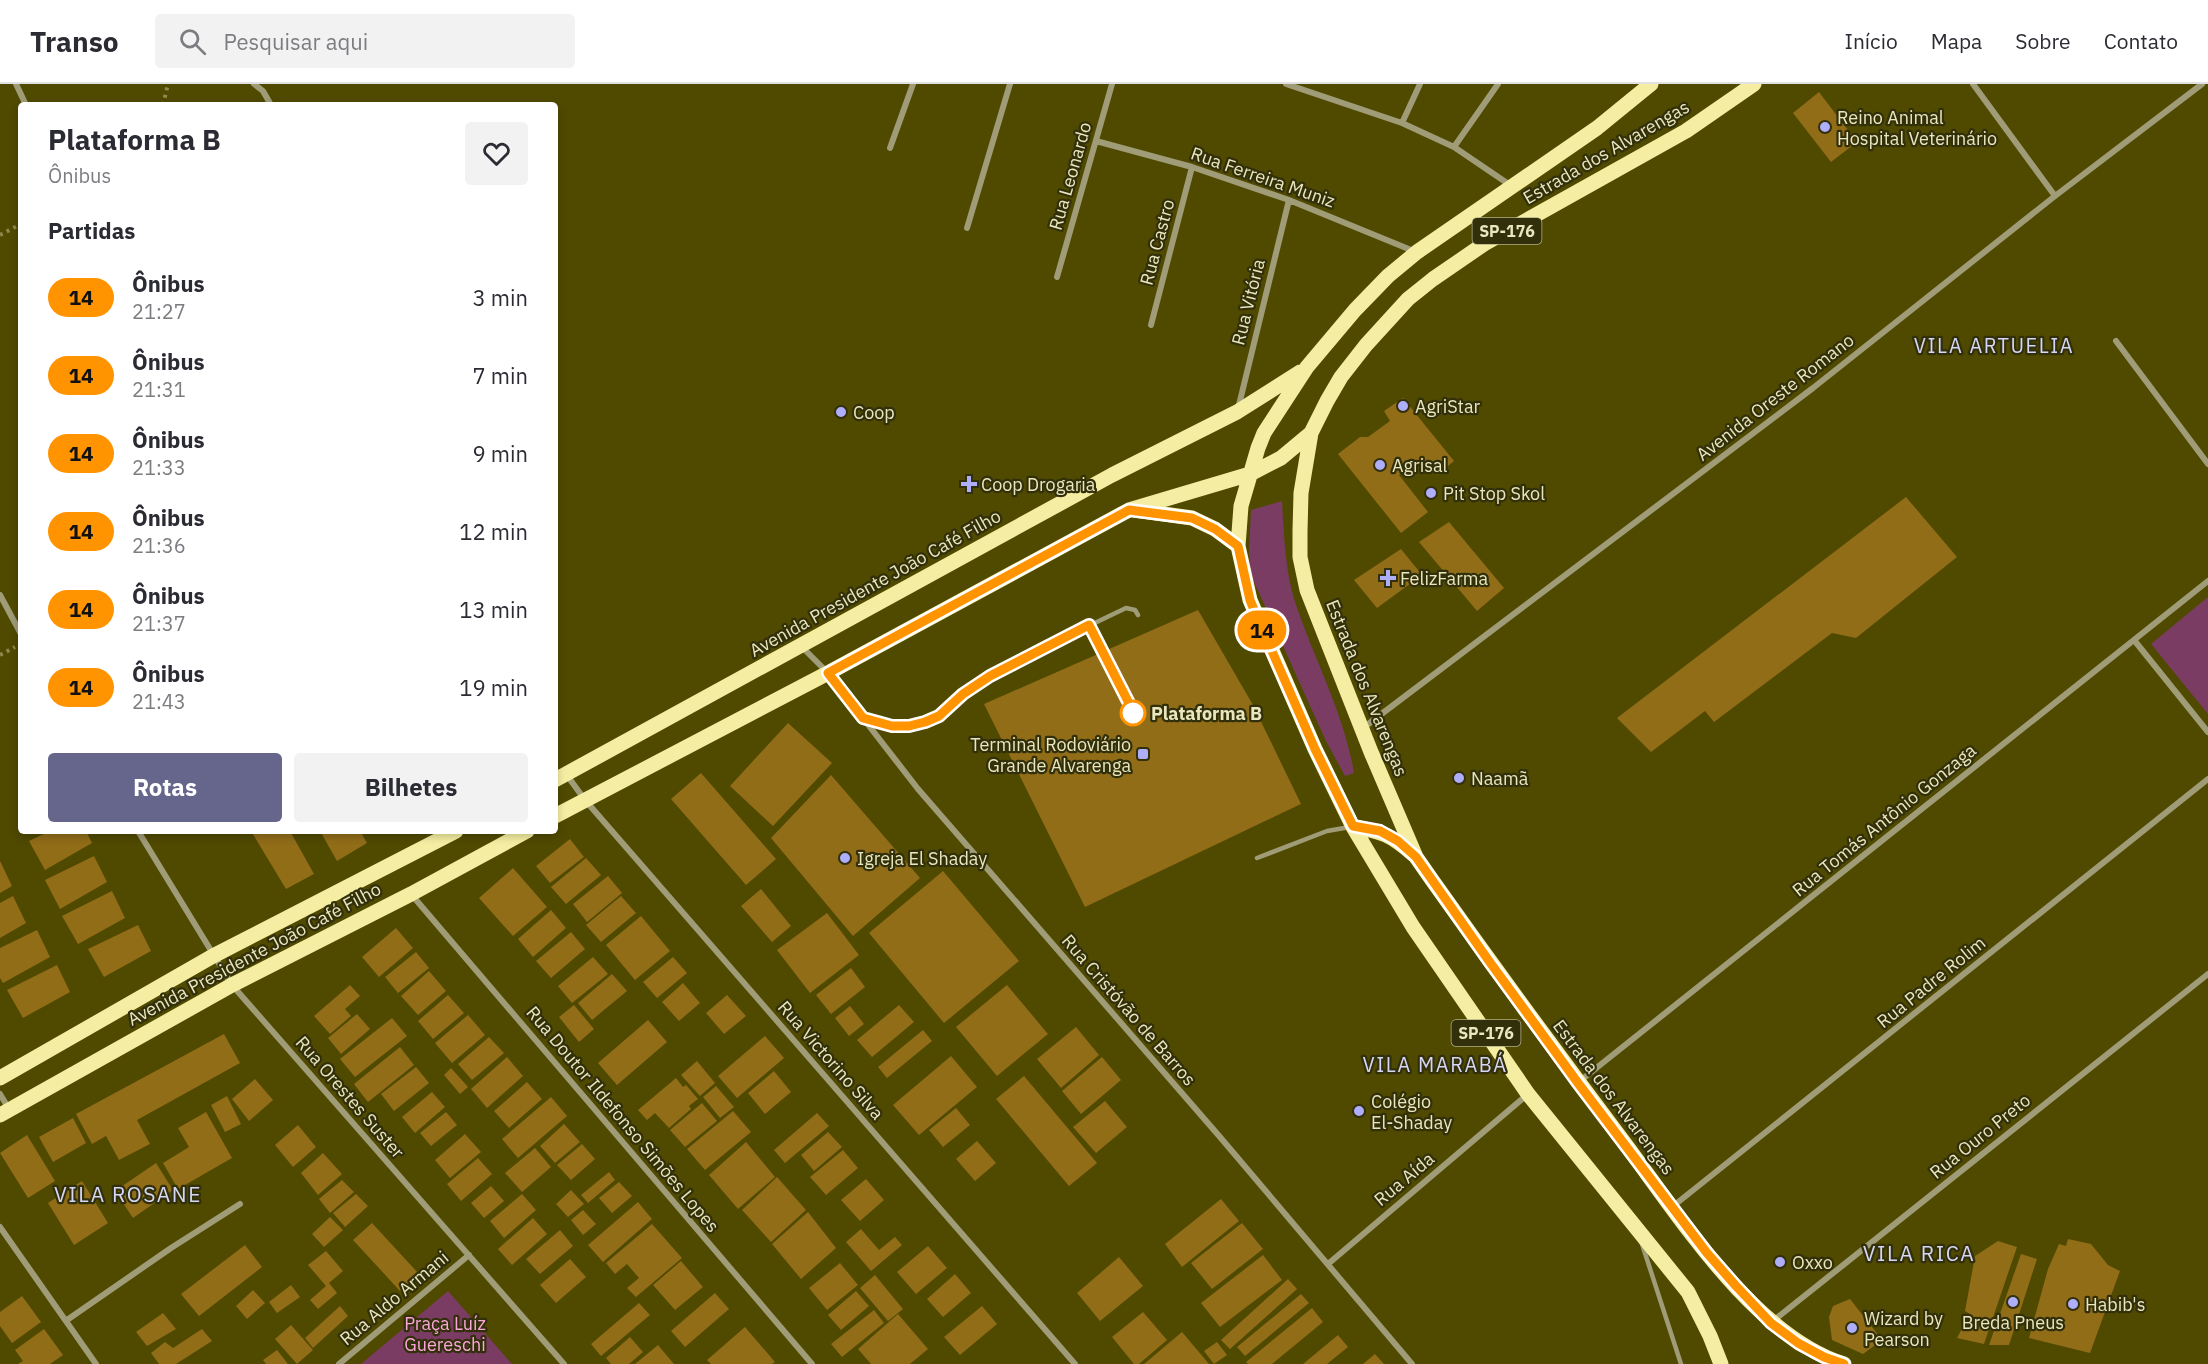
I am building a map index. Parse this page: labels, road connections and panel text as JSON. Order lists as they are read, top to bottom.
{
  "streets": {
    "main road": ["Estrada dos Alvarengas", "SP-176", "Avenida Presidente João Café Filho"],
    "street": [
      "Rua Leonardo",
      "Rua Ferreira Muniz",
      "Rua Castro",
      "Rua Vitória",
      "Avenida Oreste Romano",
      "Rua Tomás Antônio Gonzaga",
      "Rua Padre Rolim",
      "Rua Cristóvão de Barros",
      "Rua Victorino Silva",
      "Rua Orestes Suster",
      "Rua Doutor Ildefonso Simões Lopes",
      "Rua Ouro Preto",
      "Rua Aída",
      "Rua Aldo Armani"
    ]
  },
  "crossings": [
    ["Estrada dos Alvarengas", "Rua Ferreira Muniz"],
    ["Estrada dos Alvarengas", "Avenida Oreste Romano"],
    ["Estrada dos Alvarengas", "Avenida Presidente João Café Filho"],
    ["Estrada dos Alvarengas", "Rua Tomás Antônio Gonzaga"],
    ["Estrada dos Alvarengas", "Rua Padre Rolim"],
    ["Estrada dos Alvarengas", "Rua Ouro Preto"],
    ["Estrada dos Alvarengas", "Rua Aída"],
    ["Rua Leonardo", "Rua Ferreira Muniz"],
    ["Rua Ferreira Muniz", "Rua Castro"],
    ["Rua Ferreira Muniz", "Rua Vitória"],
    ["Rua Vitória", "Avenida Presidente João Café Filho"],
    ["Avenida Presidente João Café Filho", "Rua Cristóvão de Barros"],
    ["Avenida Presidente João Café Filho", "Rua Victorino Silva"],
    ["Avenida Presidente João Café Filho", "Rua Orestes Suster"],
    ["Avenida Presidente João Café Filho", "Rua Doutor Ildefonso Simões Lopes"],
    ["Rua Cristóvão de Barros", "Rua Aída"],
    ["Rua Orestes Suster", "Rua Aldo Armani"]
  ],
  "districts": [
    "VILA ARTUELIA",
    "VILA MARABÁ",
    "VILA ROSANE",
    "VILA RICA"
  ],
  "parks": ["Praça Luíz Guereschi"],
  "places": {
    "other": [
      "Reino Animal Hospital Veterinário",
      "AgriStar",
      "Coop",
      "Agrisal",
      "Pit Stop Skol",
      "Plataforma B",
      "Naamã",
      "Igreja El Shaday",
      "Colégio El-Shaday",
      "Oxxo",
      "Breda Pneus",
      "Habib's",
      "Wizard by Pearson"
    ],
    "health": ["Coop Drogaria", "FelizFarma"],
    "transit": ["Terminal Rodoviário Grande Alvarenga"]
  },
  "lines": ["bus line 14"],
  "page": {
    "header": "Transo",
    "search": "Pesquisar aqui",
    "nav": [
      "Início",
      "Mapa",
      "Sobre",
      "Contato"
    ],
    "on_map": "14",
    "heading": [
      ["Plataforma B", "Ônibus"],
      "Partidas"
    ],
    "list": [
      {
        "mark": "14",
        "name": "Ônibus",
        "note": "21:27",
        "value": "3 min"
      },
      {
        "mark": "14",
        "name": "Ônibus",
        "note": "21:31",
        "value": "7 min"
      },
      {
        "mark": "14",
        "name": "Ônibus",
        "note": "21:33",
        "value": "9 min"
      },
      {
        "mark": "14",
        "name": "Ônibus",
        "note": "21:36",
        "value": "12 min"
      },
      {
        "mark": "14",
        "name": "Ônibus",
        "note": "21:37",
        "value": "13 min"
      },
      {
        "mark": "14",
        "name": "Ônibus",
        "note": "21:43",
        "value": "19 min"
      }
    ],
    "buttons": ["Rotas", "Bilhetes"]
  }
}
